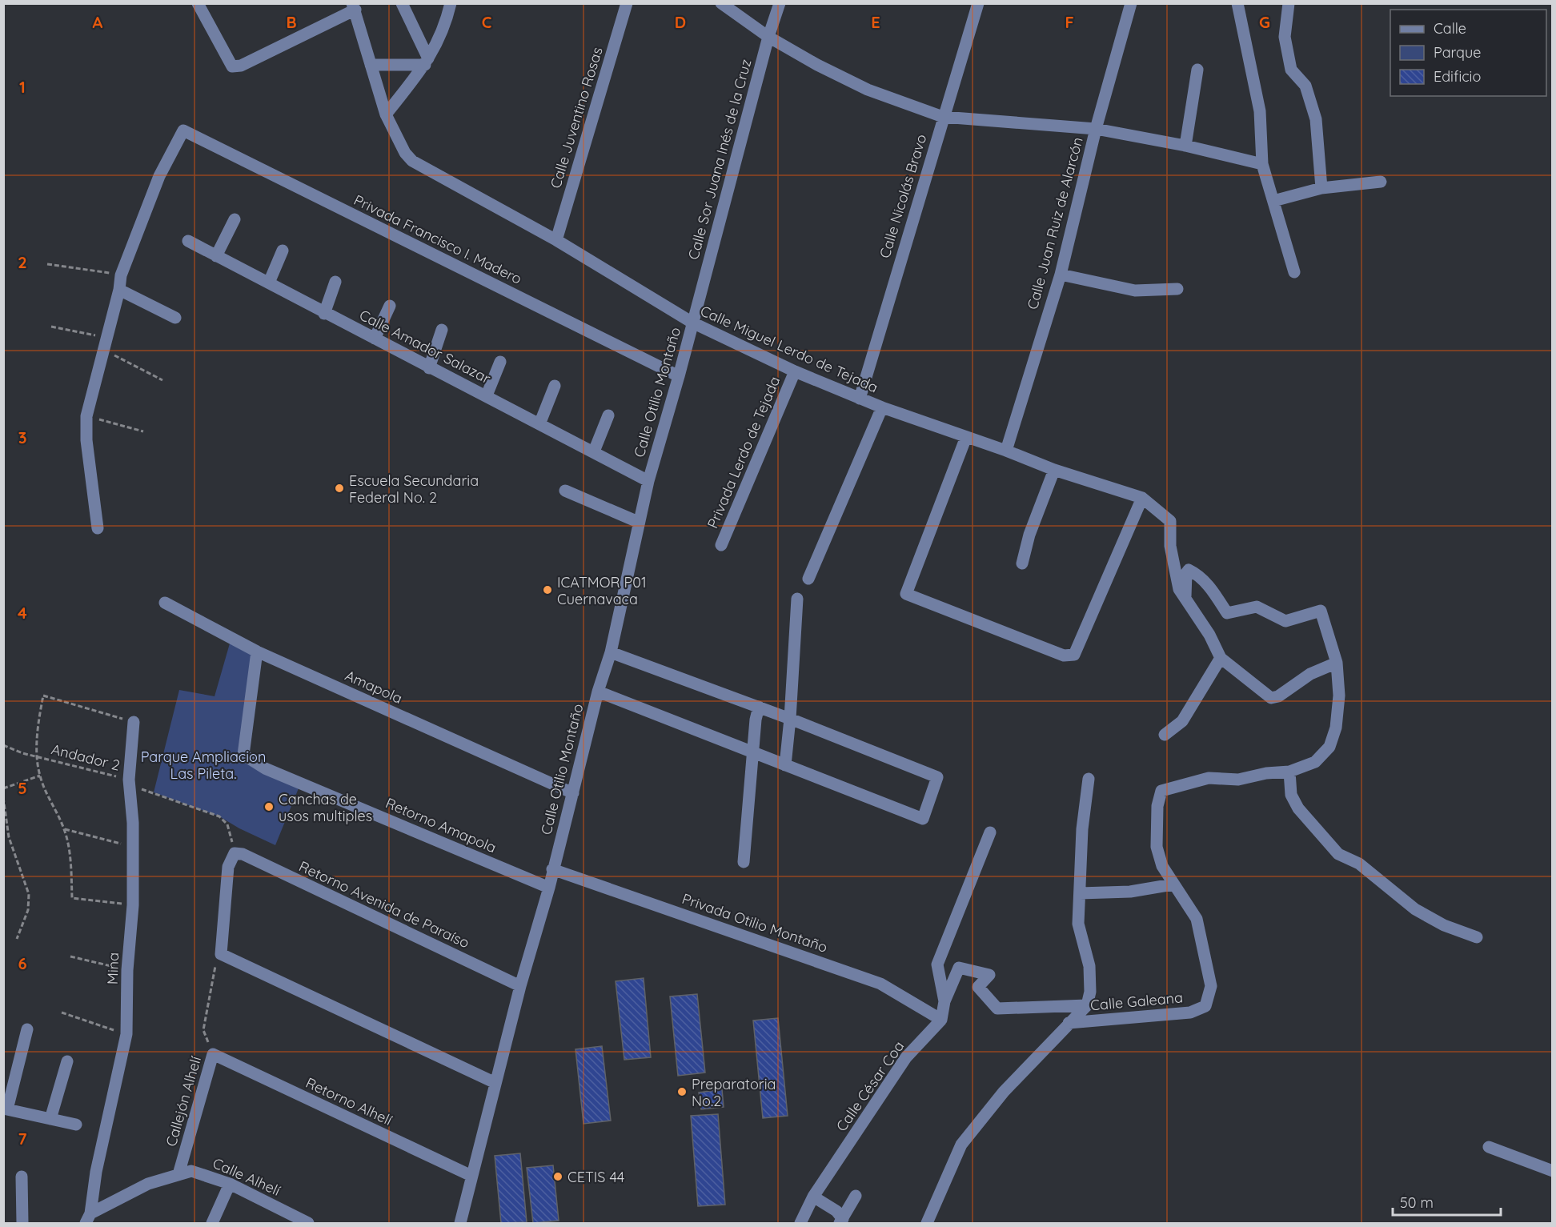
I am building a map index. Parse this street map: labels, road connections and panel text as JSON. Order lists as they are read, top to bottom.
{
  "streets": {
    "street": [
      "Calle Juventino Rosas",
      "Calle Sor Juana Inés de la Cruz",
      "Calle Nicolás Bravo",
      "Calle Juan Ruiz de Alarcón",
      "Privada Francisco I. Madero",
      "Calle Amador Salazar",
      "Calle Miguel Lerdo de Tejada",
      "Calle Otilio Montaño",
      "Privada Lerdo de Tejada",
      "Amapola",
      "Retorno Amapola",
      "Retorno Avenida de Paraíso",
      "Privada Otilio Montaño",
      "Mina",
      "Calle Galeana",
      "Calle César Coa",
      "Callejón Alhelí",
      "Retorno Alhelí",
      "Calle Alhelí"
    ],
    "path": ["Andador 2"]
  },
  "crossings": [
    ["Calle Juventino Rosas", "Calle Miguel Lerdo de Tejada"],
    ["Calle Sor Juana Inés de la Cruz", "Calle Miguel Lerdo de Tejada"],
    ["Calle Sor Juana Inés de la Cruz", "Calle Otilio Montaño"],
    ["Calle Nicolás Bravo", "Calle Miguel Lerdo de Tejada"],
    ["Calle Juan Ruiz de Alarcón", "Calle Miguel Lerdo de Tejada"],
    ["Privada Francisco I. Madero", "Calle Otilio Montaño"],
    ["Calle Amador Salazar", "Calle Otilio Montaño"],
    ["Calle Miguel Lerdo de Tejada", "Calle Otilio Montaño"],
    ["Calle Miguel Lerdo de Tejada", "Privada Lerdo de Tejada"],
    ["Calle Otilio Montaño", "Amapola"],
    ["Calle Otilio Montaño", "Retorno Amapola"],
    ["Calle Otilio Montaño", "Retorno Avenida de Paraíso"],
    ["Calle Otilio Montaño", "Privada Otilio Montaño"],
    ["Calle Otilio Montaño", "Retorno Alhelí"],
    ["Amapola", "Retorno Amapola"],
    ["Andador 2", "Retorno Avenida de Paraíso"],
    ["Andador 2", "Mina"],
    ["Privada Otilio Montaño", "Calle César Coa"],
    ["Mina", "Calle Alhelí"],
    ["Callejón Alhelí", "Retorno Alhelí"],
    ["Callejón Alhelí", "Calle Alhelí"]
  ],
  "parks": ["Parque Ampliacion Las Pileta."],
  "places": [
    "Escuela Secundaria Federal No. 2",
    "ICATMOR P01 Cuernavaca",
    "Canchas de usos multiples",
    "Preparatoria No.2",
    "CETIS 44"
  ],
  "legend": ["Calle", "Parque", "Edificio"],
  "scale_bar": "50 m",
  "grid": {
    "columns": [
      "A",
      "B",
      "C",
      "D",
      "E",
      "F",
      "G"
    ],
    "rows": [
      "1",
      "2",
      "3",
      "4",
      "5",
      "6",
      "7"
    ]
  }
}
